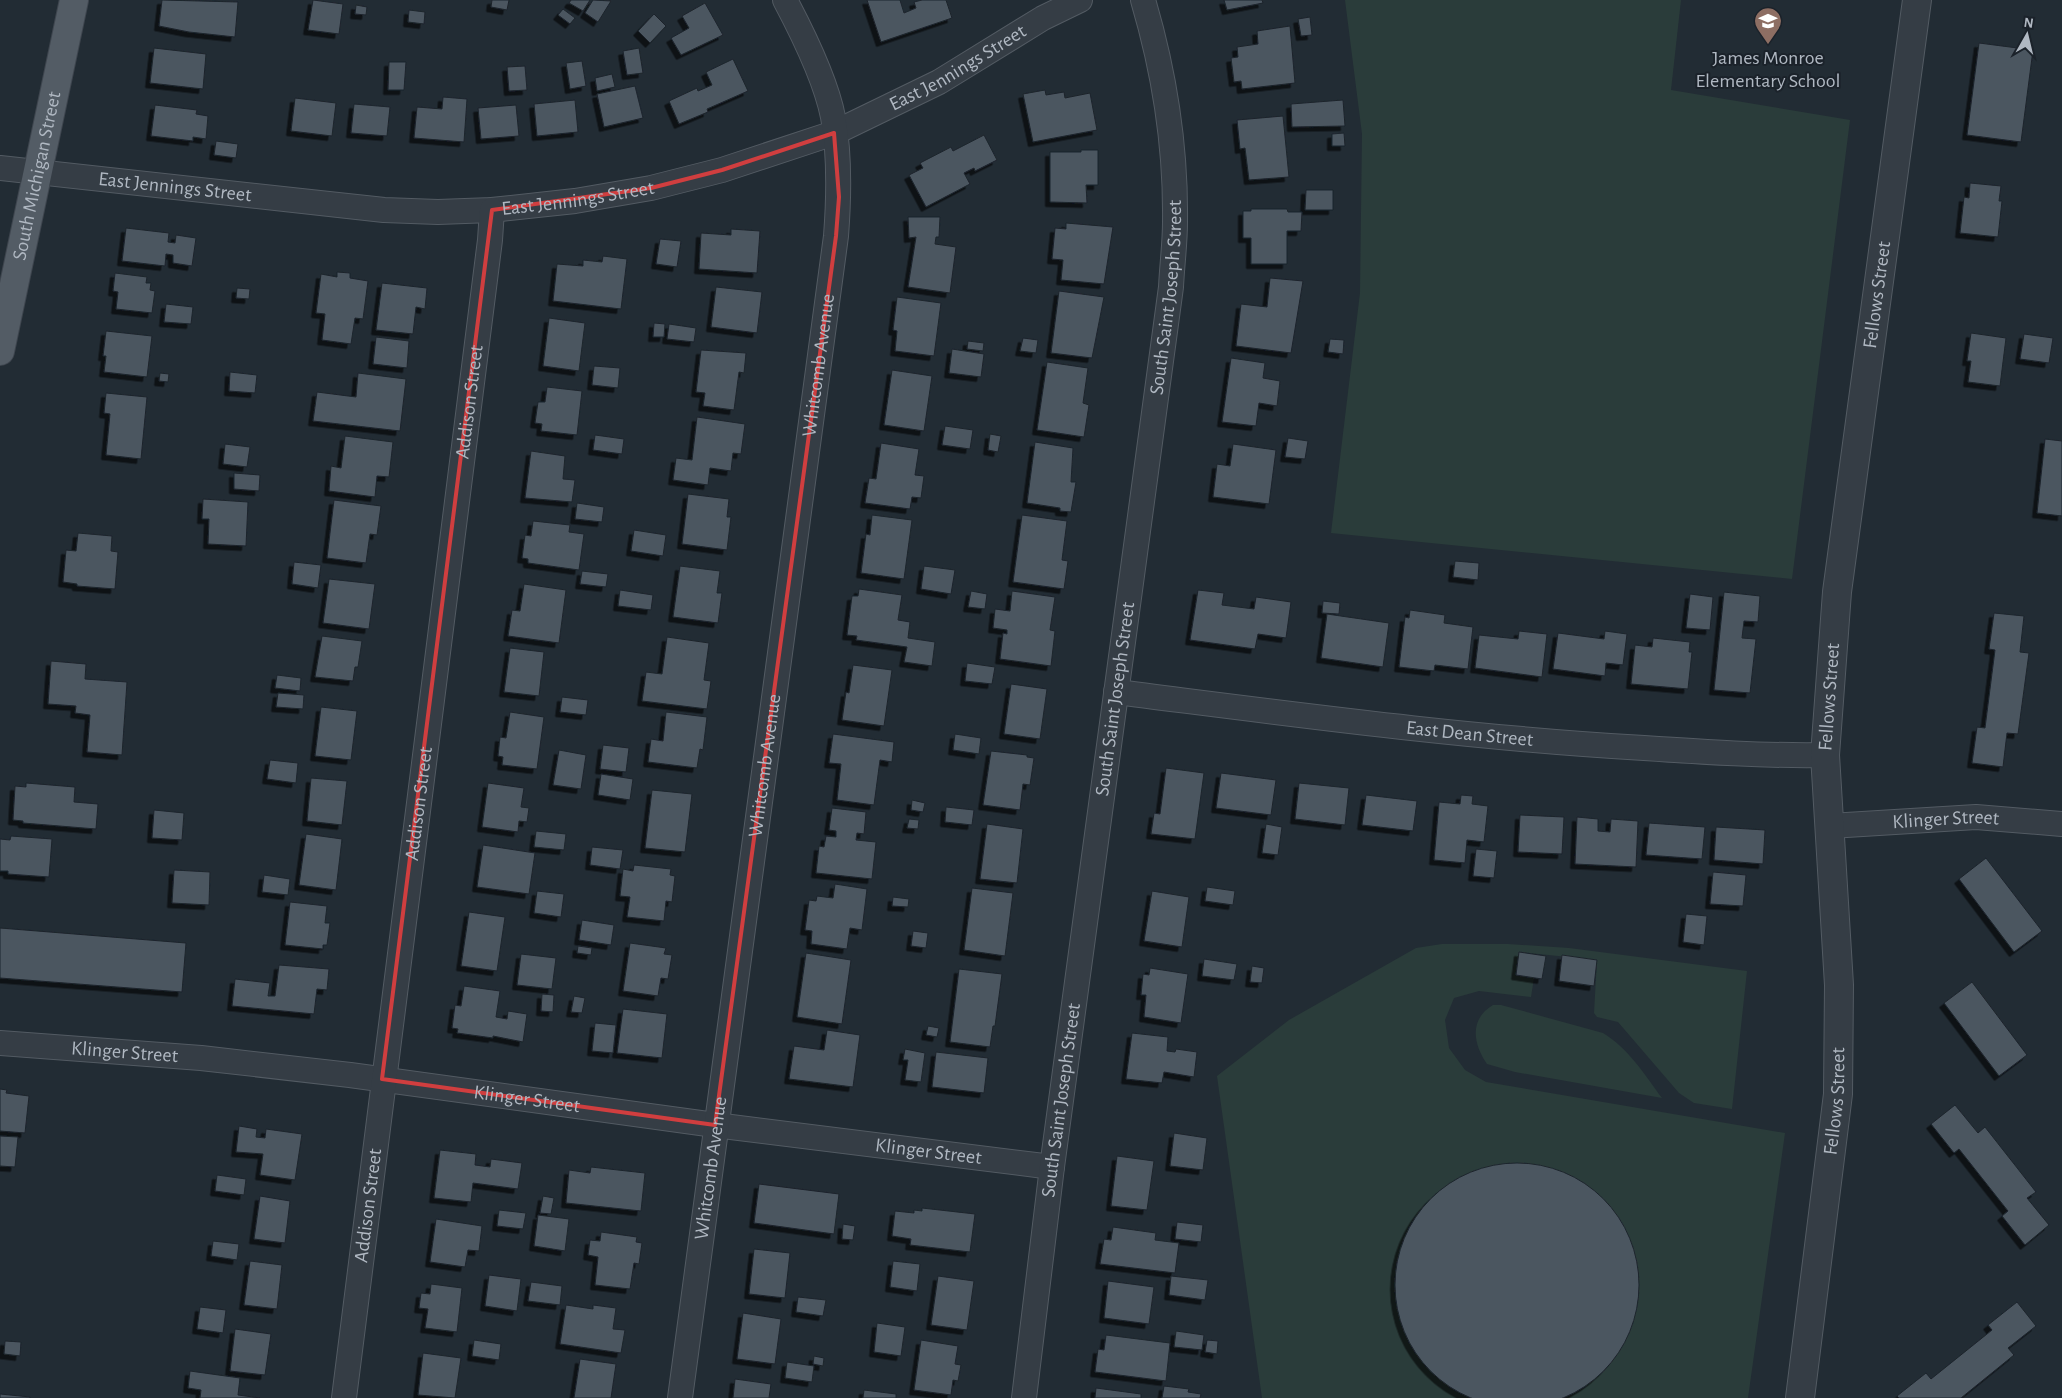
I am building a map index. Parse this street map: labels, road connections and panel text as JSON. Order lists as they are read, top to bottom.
{
  "streets": {
    "main road": ["South Michigan Street"],
    "street": [
      "East Jennings Street",
      "Fellows Street",
      "South Saint Joseph Street",
      "Whitcomb Avenue",
      "Addison Street",
      "East Dean Street",
      "Klinger Street"
    ]
  },
  "crossings": [
    ["East Jennings Street", "South Michigan Street"],
    ["East Jennings Street", "Whitcomb Avenue"],
    ["East Jennings Street", "Addison Street"],
    ["Fellows Street", "East Dean Street"],
    ["Fellows Street", "Klinger Street"],
    ["South Saint Joseph Street", "East Dean Street"],
    ["South Saint Joseph Street", "Klinger Street"],
    ["Whitcomb Avenue", "Klinger Street"],
    ["Addison Street", "Klinger Street"]
  ],
  "places": {
    "school or university": ["James Monroe Elementary School"]
  },
  "north": "top"
}
